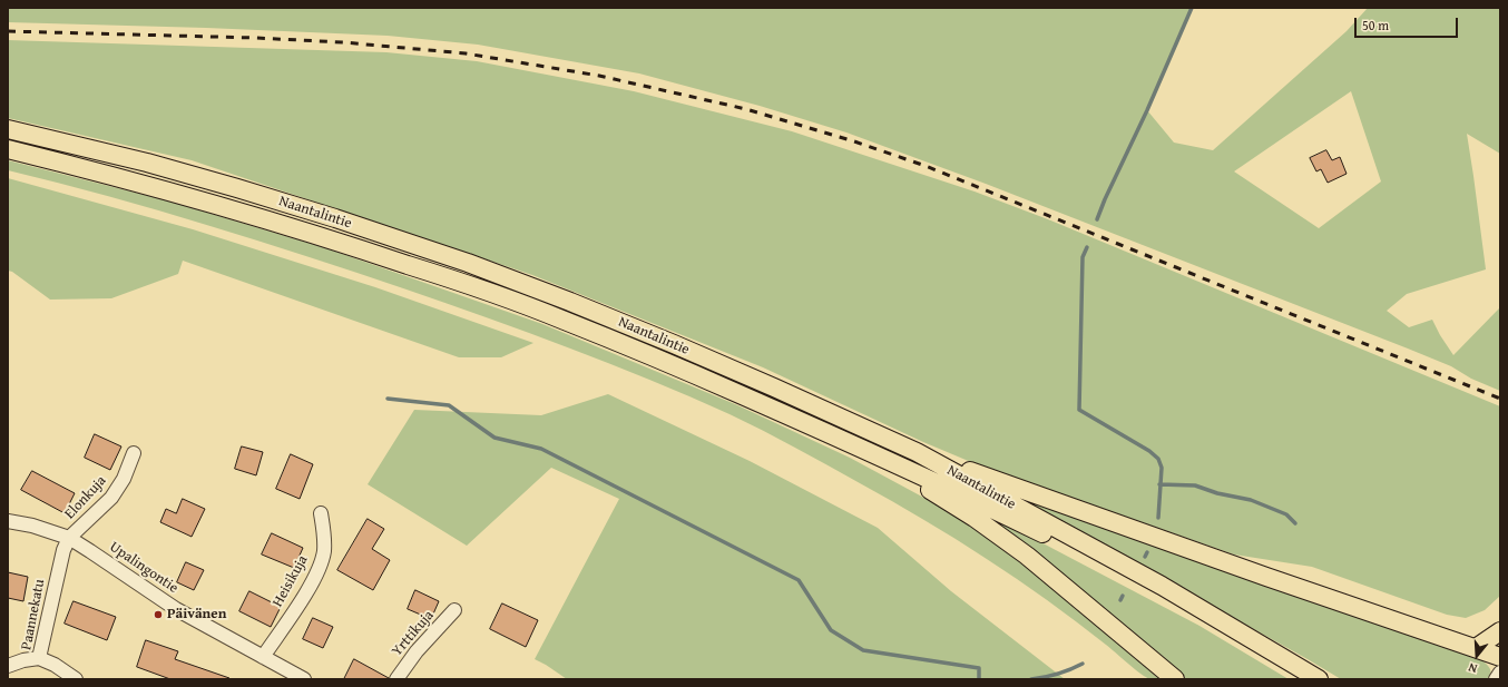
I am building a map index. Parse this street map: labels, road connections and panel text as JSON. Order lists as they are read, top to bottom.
{
  "streets": {
    "main road": ["Naantalintie"],
    "street": [
      "Elonkuja",
      "Upalingontie",
      "Heisikuja",
      "Paannekatu",
      "Yrttikuja"
    ]
  },
  "crossings": [
    ["Elonkuja", "Upalingontie"],
    ["Elonkuja", "Paannekatu"],
    ["Upalingontie", "Heisikuja"],
    ["Upalingontie", "Paannekatu"]
  ],
  "places": ["Päivänen"],
  "scale_bar": "50 m",
  "north": "bottom"
}
